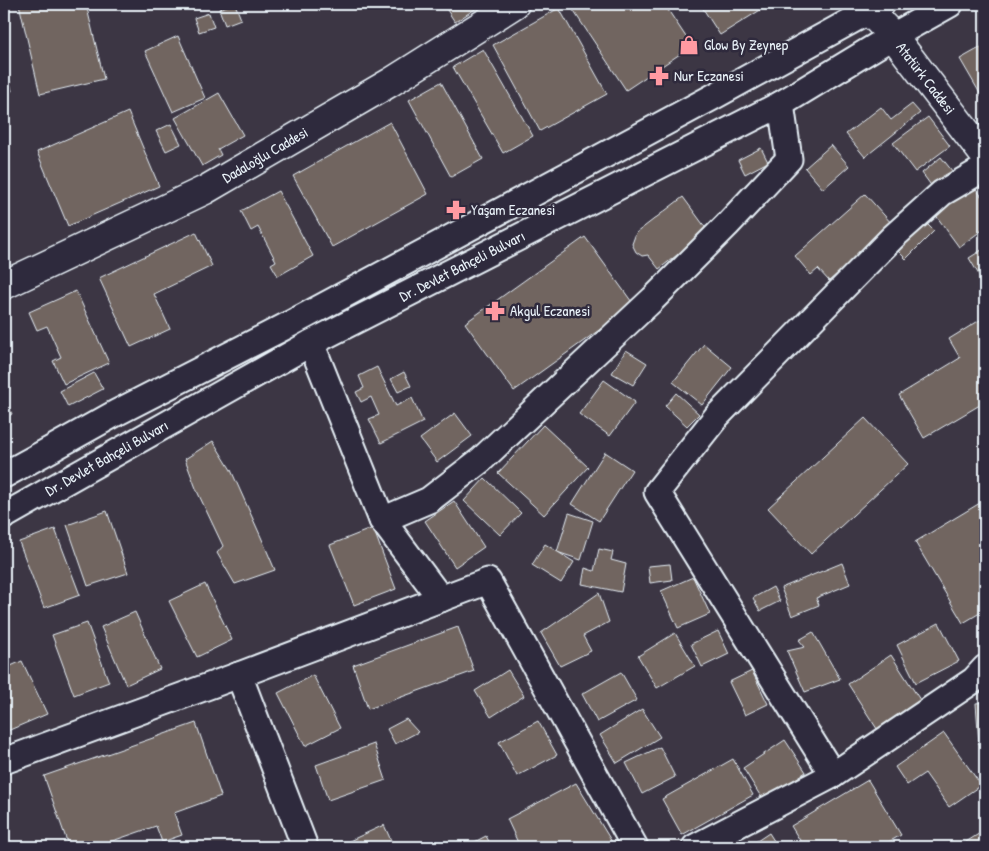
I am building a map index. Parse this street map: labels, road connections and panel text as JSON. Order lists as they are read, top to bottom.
{
  "streets": {
    "street": ["Atatürk Caddesi", "Dadaloğlu Caddesi", "Dr. Devlet Bahçeli Bulvarı"]
  },
  "crossings": [
    ["Atatürk Caddesi", "Dr. Devlet Bahçeli Bulvarı"]
  ],
  "places": {
    "shop": ["Glow By Zeynep"],
    "pharmacy": ["Nur Eczanesi", "Yaşam Eczanesi", "Akgul Eczanesi"]
  }
}
